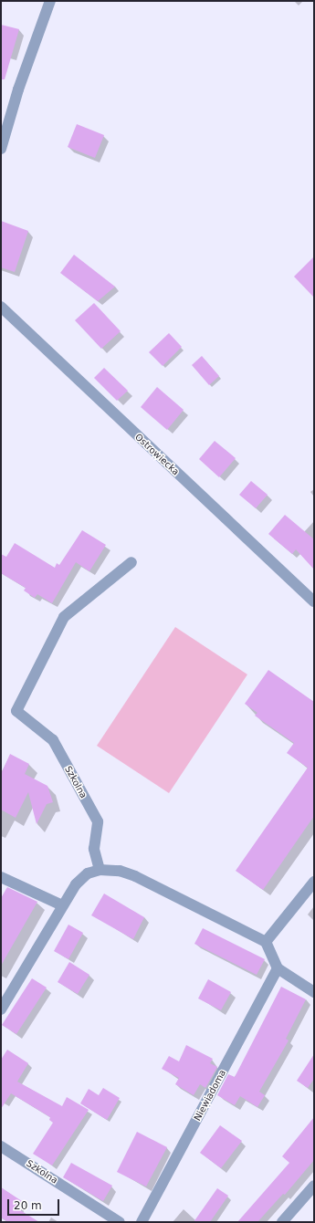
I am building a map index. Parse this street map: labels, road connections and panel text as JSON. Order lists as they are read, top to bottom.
{
  "streets": {
    "street": ["Ostrowiecka", "Szkolna", "Niewiadoma"]
  },
  "scale_bar": "20 m"
}
